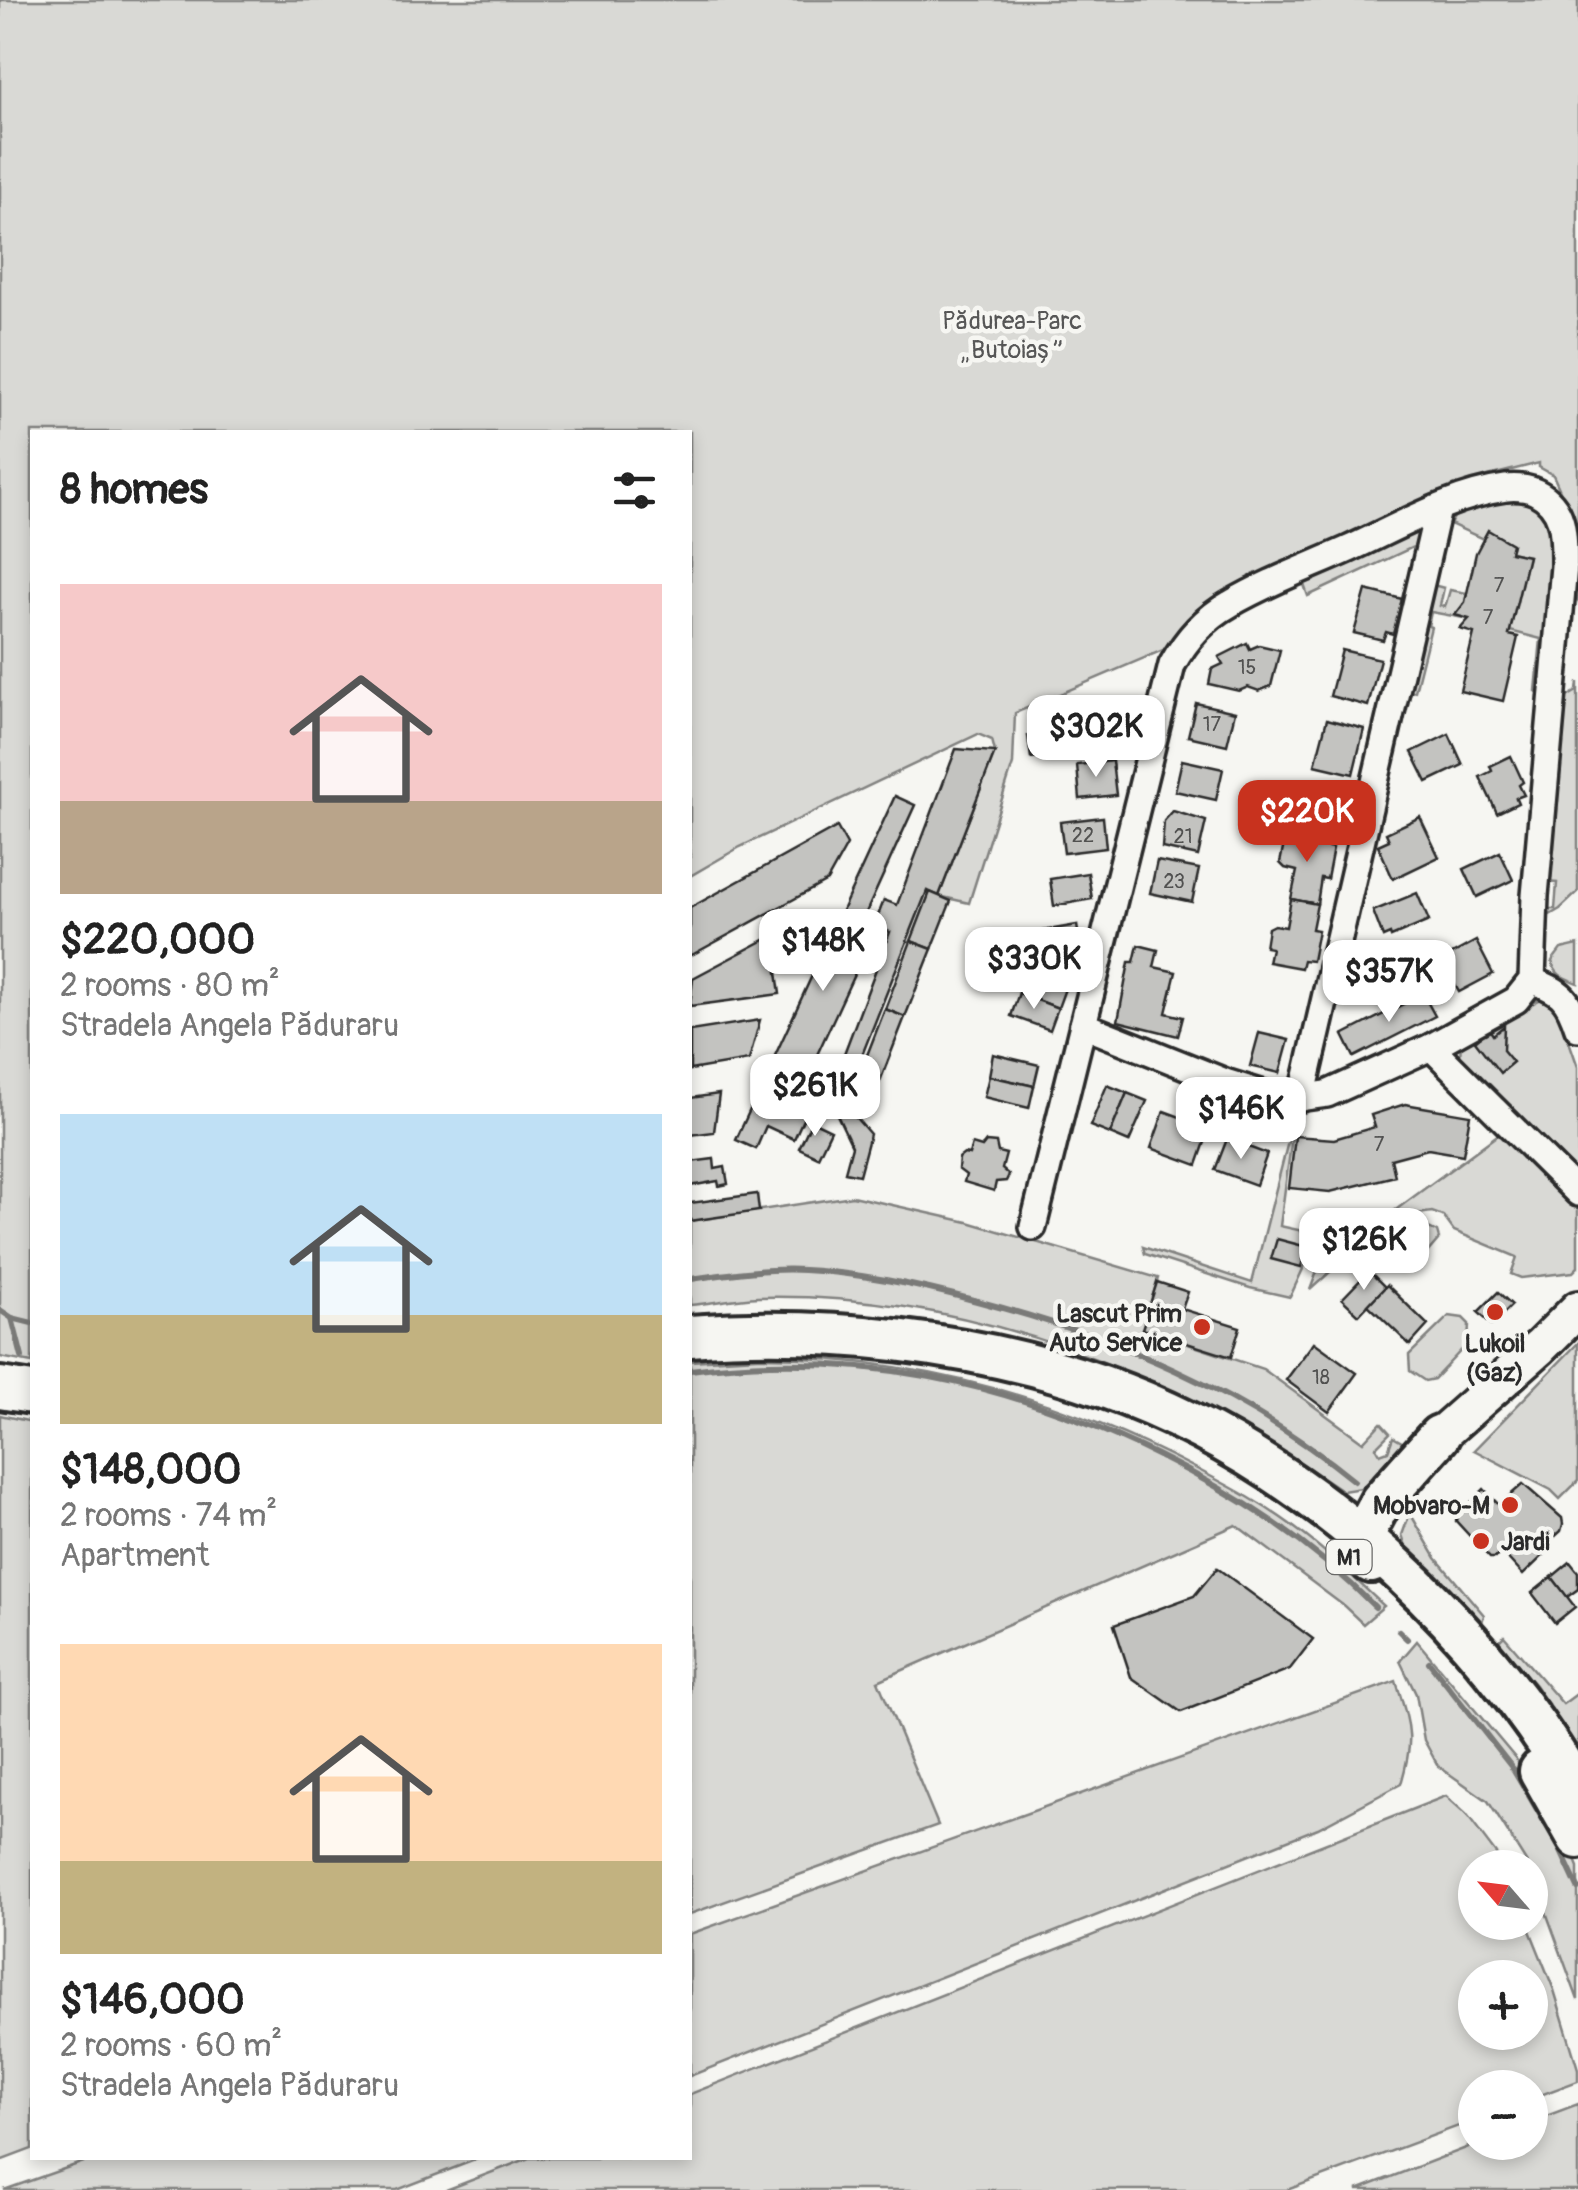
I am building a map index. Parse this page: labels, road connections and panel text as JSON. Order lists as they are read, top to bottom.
{
  "streets": {
    "highway": ["M1"]
  },
  "parks": ["Pădurea-Parc „Butoiaș”"],
  "places": [
    "Lukoil (Gaz)",
    "Lascut Prim Auto Service",
    "Mobvaro-M",
    "Jardi"
  ],
  "house_numbers": [
    "7",
    "7",
    "15",
    "17",
    "22",
    "21",
    "23",
    "7",
    "18"
  ],
  "north": "top left",
  "page": {
    "heading": "8 homes",
    "list": [
      {
        "name": "$220,000",
        "note": "2 rooms · 80 m² · Stradela Angela Păduraru"
      },
      {
        "name": "$148,000",
        "note": "2 rooms · 74 m² · Apartment"
      },
      {
        "name": "$146,000",
        "note": "2 rooms · 60 m² · Stradela Angela Păduraru"
      }
    ],
    "price": [
      "$302K",
      "$220K",
      "$148K",
      "$330K",
      "$357K",
      "$261K",
      "$146K",
      "$126K"
    ],
    "map_buttons": ["+", "−"]
  }
}
